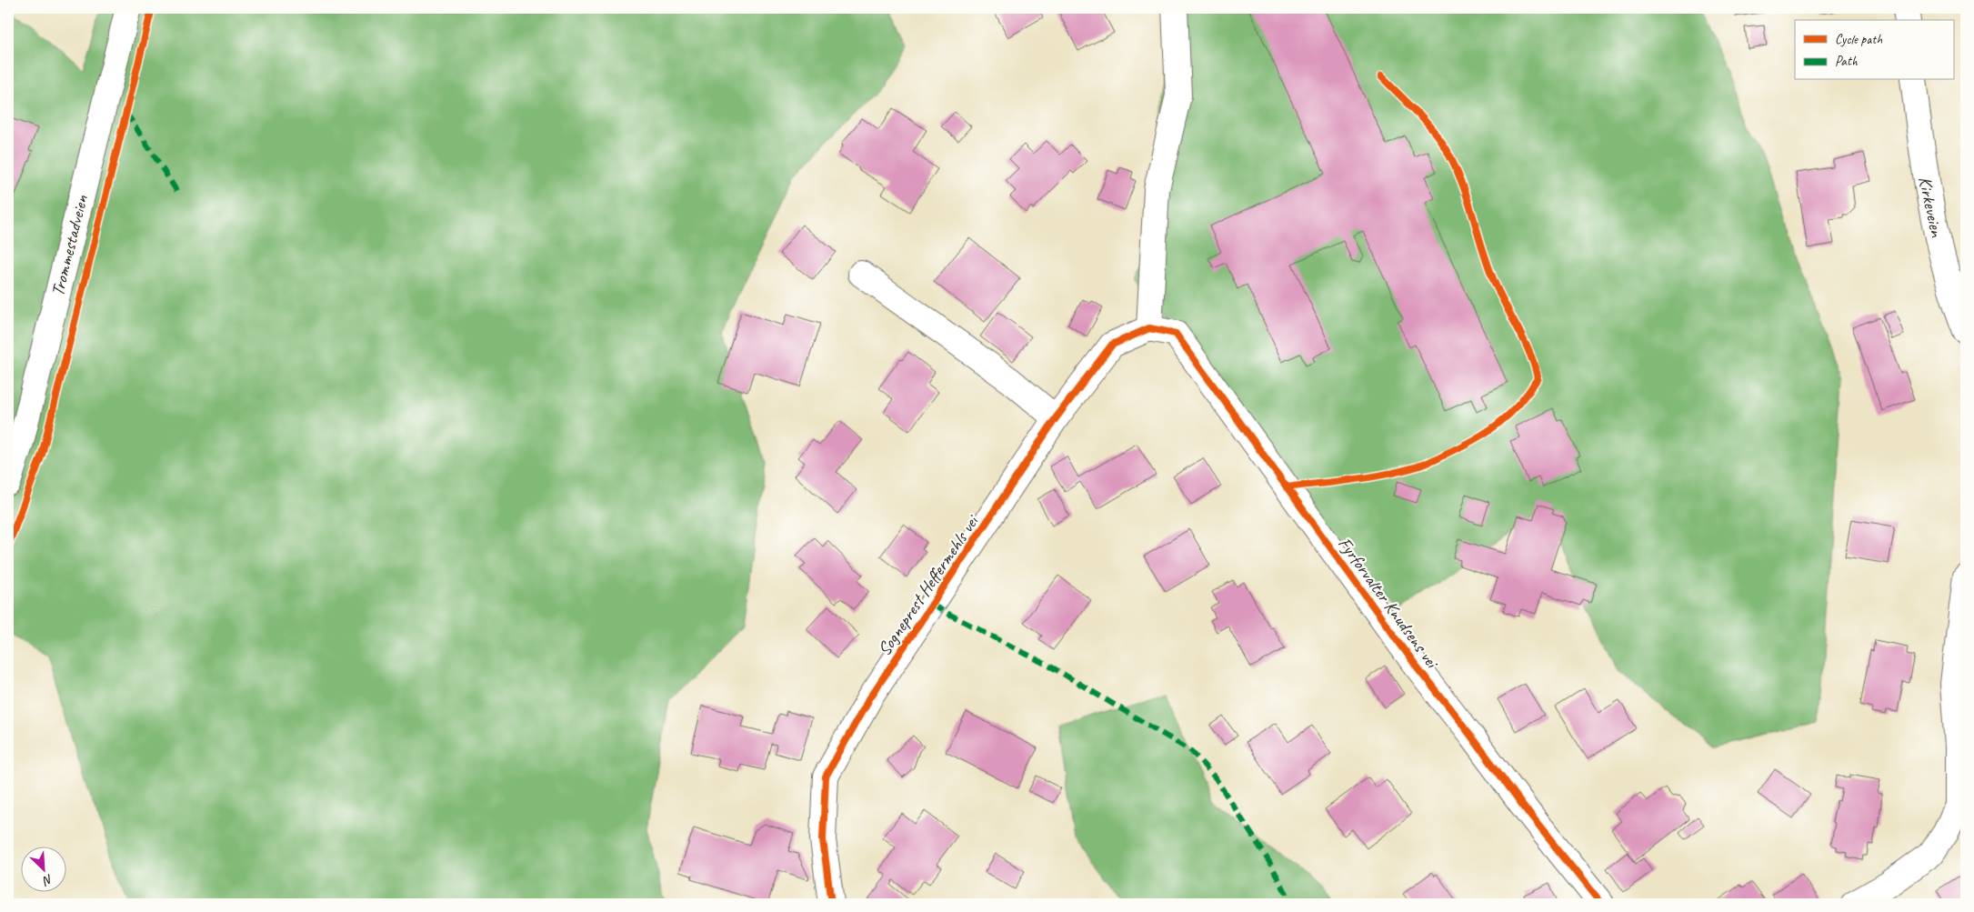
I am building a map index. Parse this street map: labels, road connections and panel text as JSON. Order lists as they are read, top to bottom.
{
  "streets": {
    "street": [
      "Kirkeveien",
      "Trommestadveien",
      "Sogneprest Heffermehls vei",
      "Fyrforvalter Knudsens vei"
    ]
  },
  "crossings": [
    ["Sogneprest Heffermehls vei", "Fyrforvalter Knudsens vei"]
  ],
  "legend": ["Cycle path", "Path"],
  "north": "bottom right"
}
